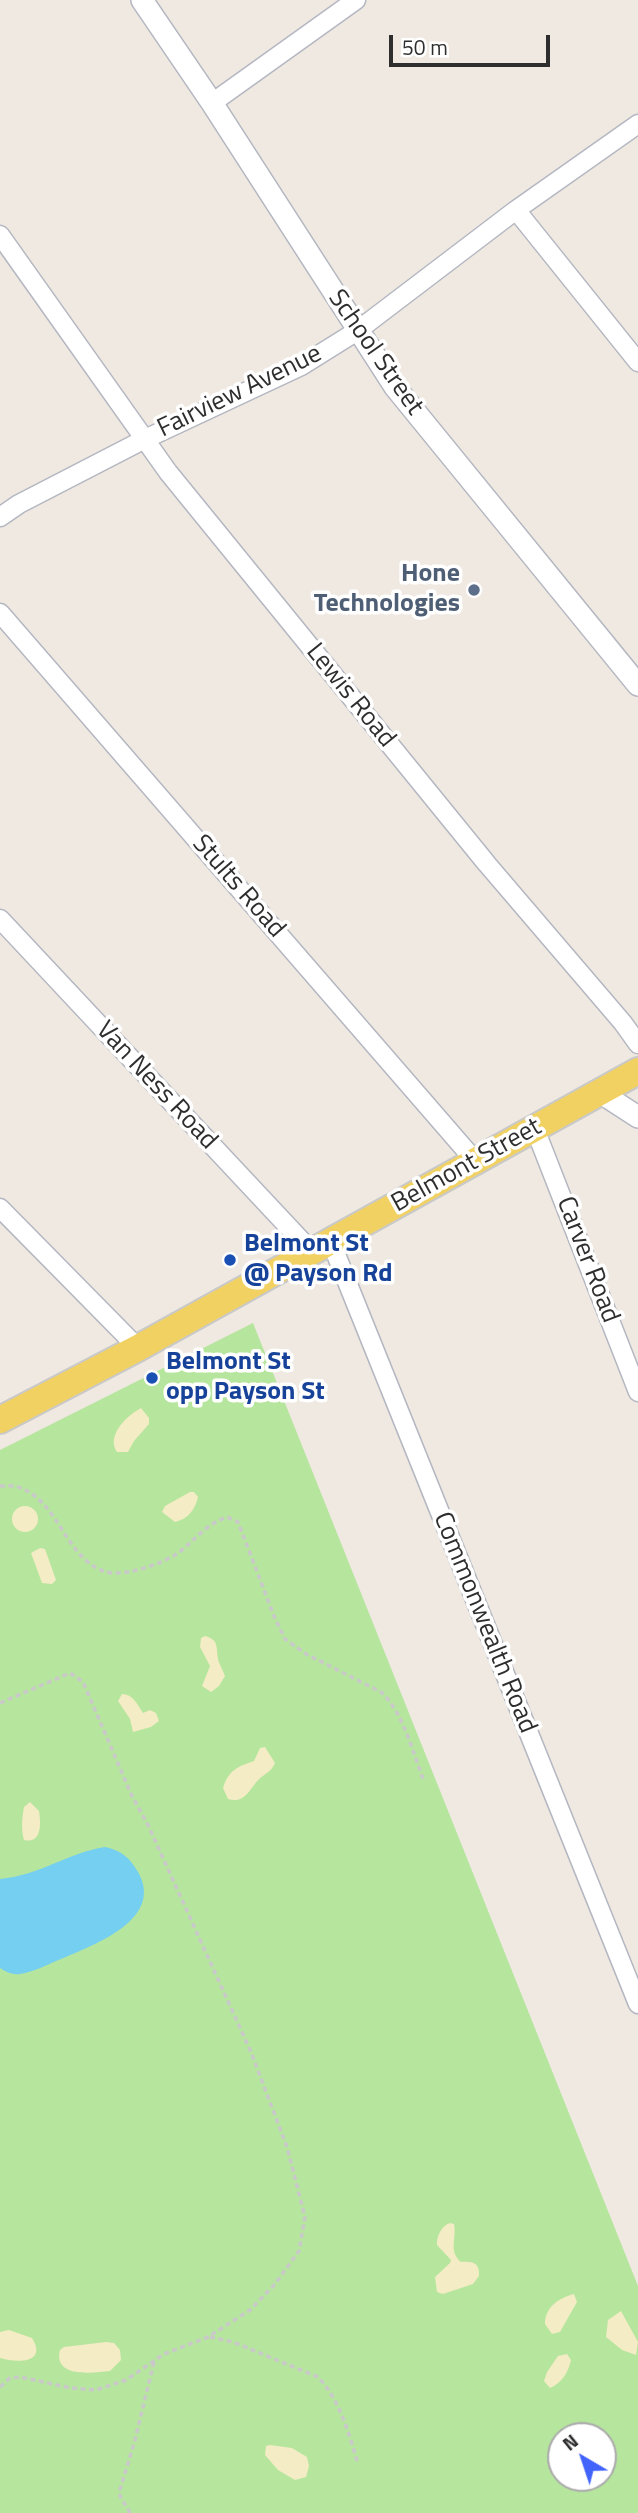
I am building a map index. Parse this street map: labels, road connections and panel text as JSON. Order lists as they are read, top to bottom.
{
  "streets": {
    "main road": ["Belmont Street"],
    "street": [
      "School Street",
      "Fairview Avenue",
      "Lewis Road",
      "Stults Road",
      "Van Ness Road",
      "Carver Road",
      "Commonwealth Road"
    ]
  },
  "crossings": [
    ["School Street", "Fairview Avenue"],
    ["Fairview Avenue", "Lewis Road"],
    ["Stults Road", "Belmont Street"],
    ["Van Ness Road", "Belmont Street"],
    ["Van Ness Road", "Commonwealth Road"],
    ["Belmont Street", "Carver Road"],
    ["Belmont Street", "Commonwealth Road"]
  ],
  "places": ["Hone Technologies", "Belmont St @ Payson Rd", "Belmont St opp Payson St"],
  "scale_bar": "50 m",
  "north": "top left"
}
